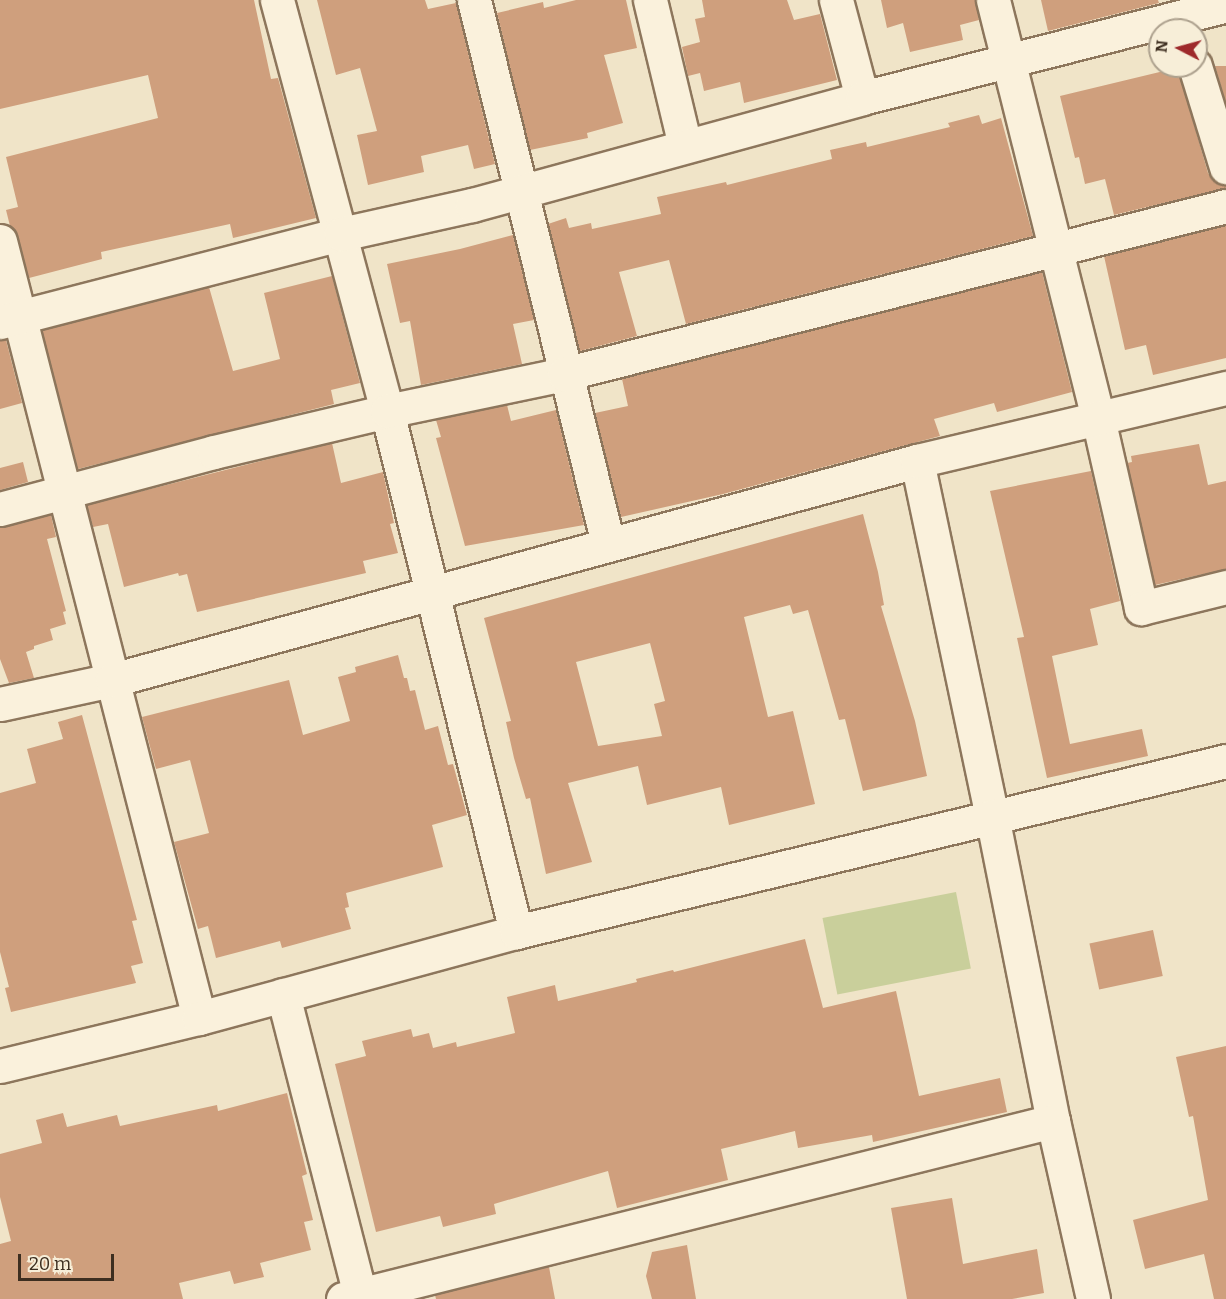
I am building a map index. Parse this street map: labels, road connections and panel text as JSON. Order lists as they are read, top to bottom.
{
  "scale_bar": "20 m",
  "north": "left"
}
